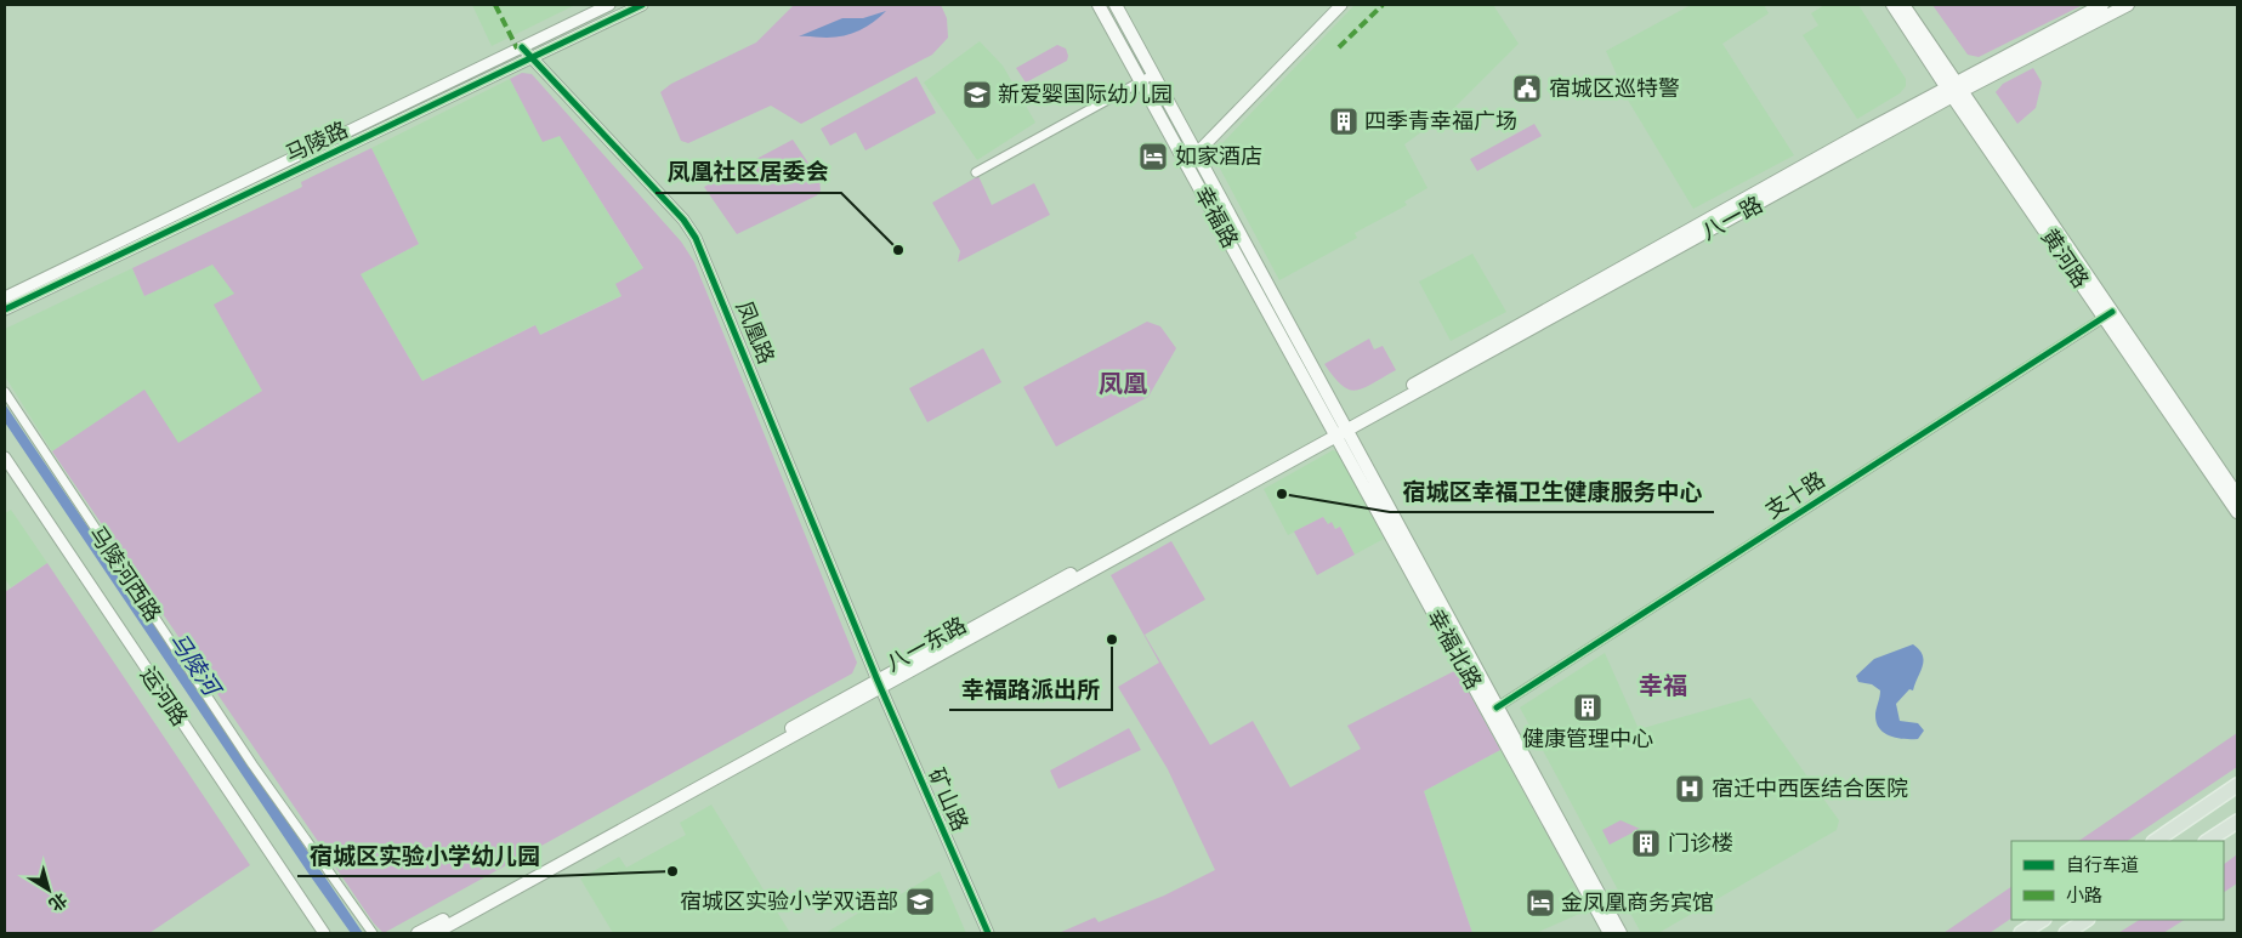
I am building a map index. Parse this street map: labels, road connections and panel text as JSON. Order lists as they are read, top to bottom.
{
  "streets": {
    "main road": [
      "幸福路",
      "八一路",
      "黄河路",
      "八一东路",
      "幸福北路"
    ],
    "street": [
      "马陵路",
      "凤凰路",
      "支十路",
      "马陵河西路",
      "运河路",
      "矿山路"
    ]
  },
  "crossings": [
    ["马陵路", "凤凰路"],
    ["幸福路", "八一路"],
    ["幸福路", "八一东路"],
    ["幸福路", "幸福北路"],
    ["八一路", "黄河路"],
    ["八一路", "八一东路"],
    ["八一路", "幸福北路"],
    ["黄河路", "支十路"],
    ["凤凰路", "八一东路"],
    ["凤凰路", "矿山路"],
    ["支十路", "幸福北路"],
    ["八一东路", "幸福北路"],
    ["八一东路", "矿山路"]
  ],
  "districts": ["凤凰", "幸福"],
  "water": ["马陵河"],
  "places": {
    "public building": ["宿城区巡特警"],
    "school or university": ["新爱婴国际幼儿园", "宿城区实验小学双语部"],
    "building": ["四季青幸福广场", "健康管理中心", "门诊楼"],
    "hotel": ["如家酒店", "金凤凰商务宾馆"],
    "other": [
      "凤凰社区居委会",
      "宿城区幸福卫生健康服务中心",
      "幸福路派出所",
      "宿城区实验小学幼儿园"
    ],
    "hospital": ["宿迁中西医结合医院"]
  },
  "legend": ["自行车道", "小路"],
  "north": "bottom right"
}
